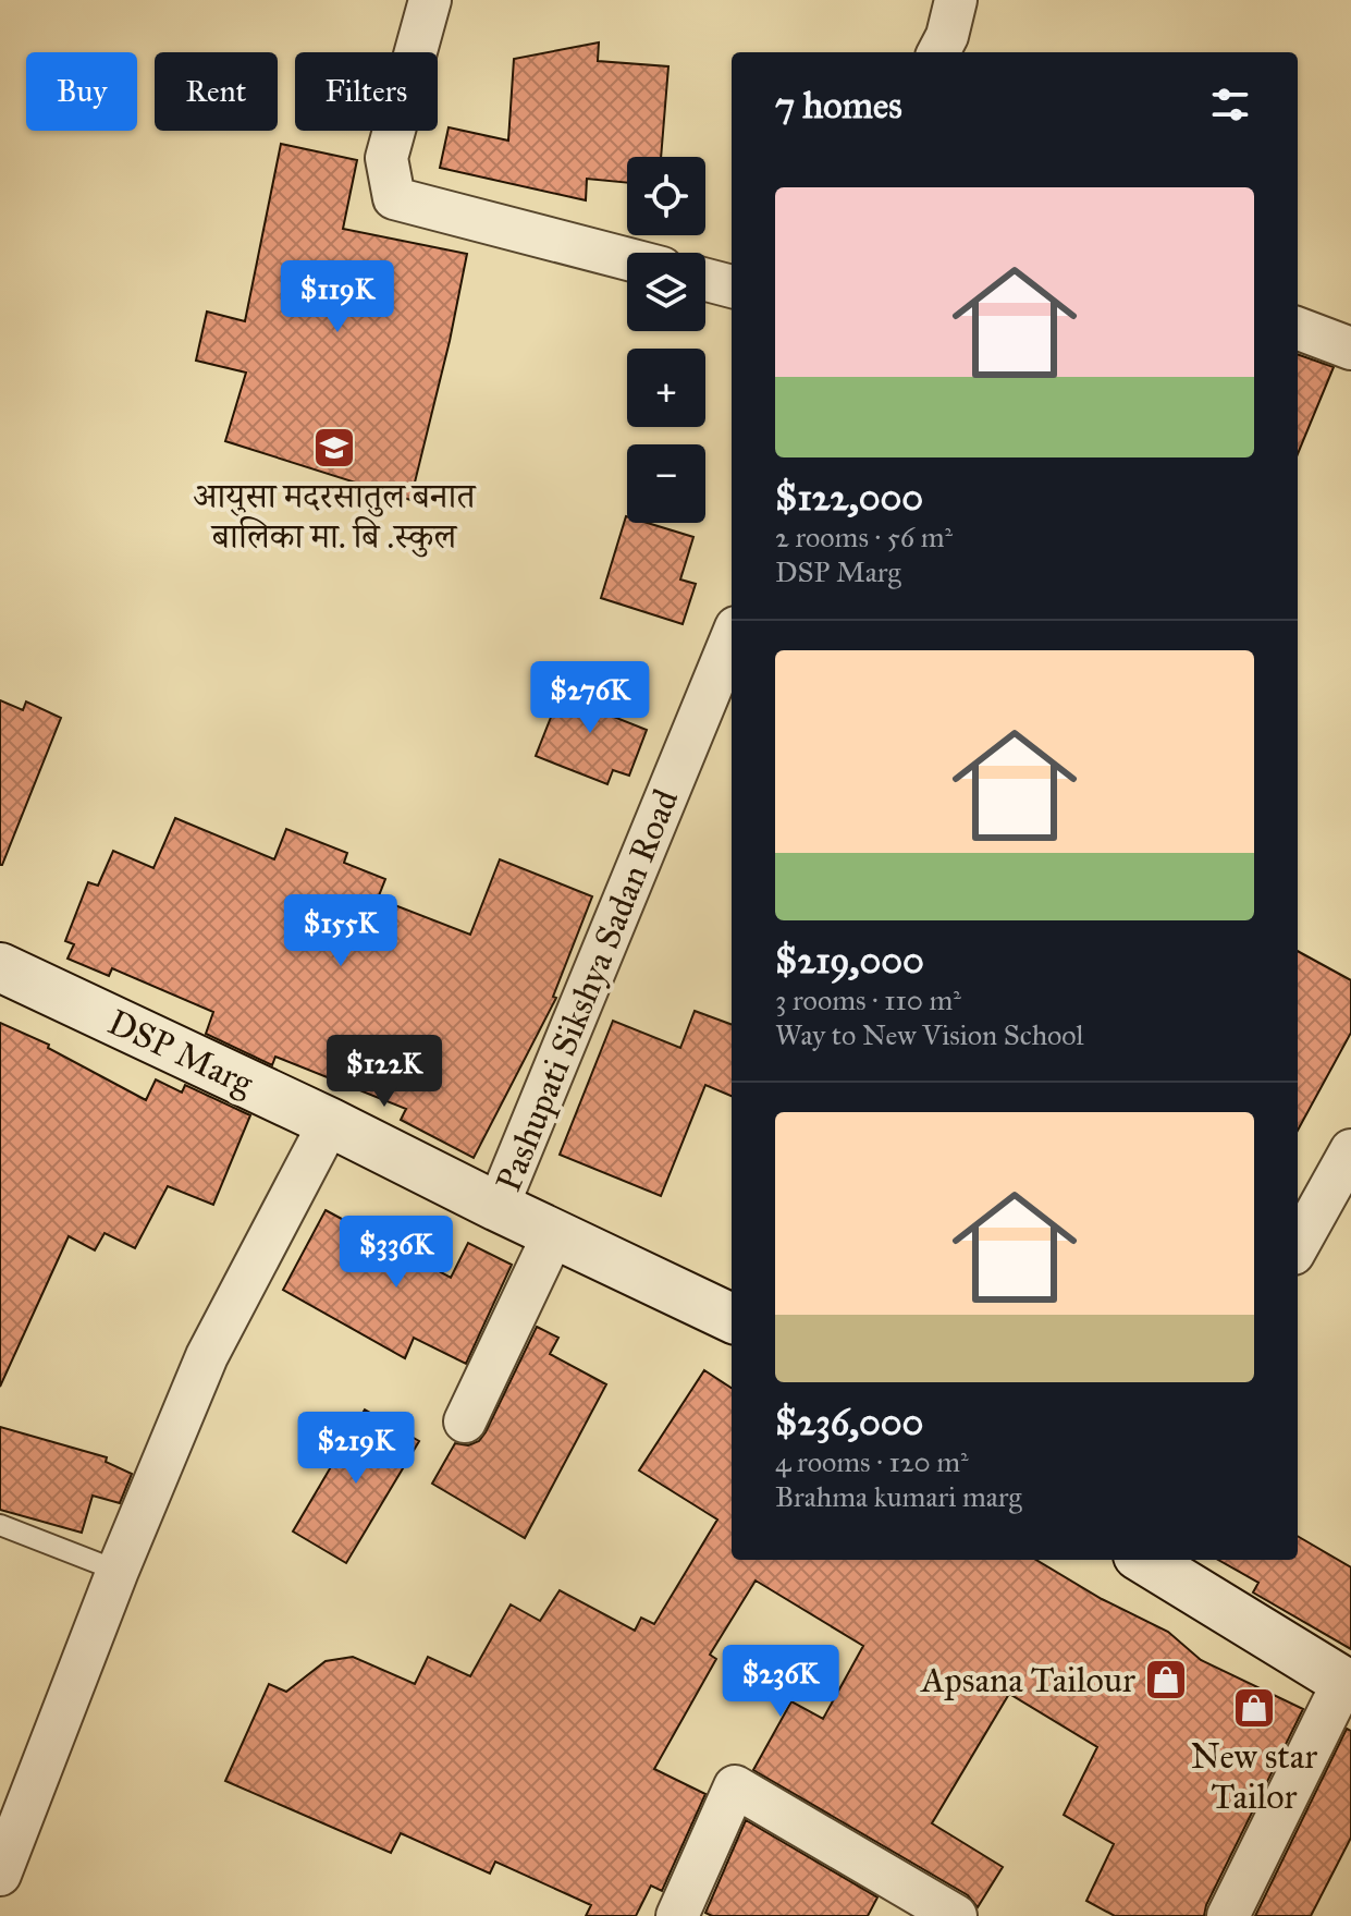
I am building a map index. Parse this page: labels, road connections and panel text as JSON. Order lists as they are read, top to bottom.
{
  "streets": {
    "street": ["Pashupati Sikshya Sadan Road", "DSP Marg"]
  },
  "crossings": [
    ["Pashupati Sikshya Sadan Road", "DSP Marg"]
  ],
  "places": {
    "school or university": ["आयुसा मदरसातुल बनात बालिका मा. बि .स्कुल"],
    "shop": ["Apsana Tailour", "New star Tailor"]
  },
  "page": {
    "chip": ["Buy", "Rent", "Filters"],
    "heading": "7 homes",
    "map_buttons": ["+", "−"],
    "list": [
      {
        "name": "$122,000",
        "note": "2 rooms · 56 m² · DSP Marg"
      },
      {
        "name": "$219,000",
        "note": "3 rooms · 110 m² · Way to New Vision School"
      },
      {
        "name": "$236,000",
        "note": "4 rooms · 120 m² · Brahma kumari marg"
      }
    ],
    "price": [
      "$119K",
      "$276K",
      "$155K",
      "$122K",
      "$336K",
      "$219K",
      "$236K"
    ]
  }
}
